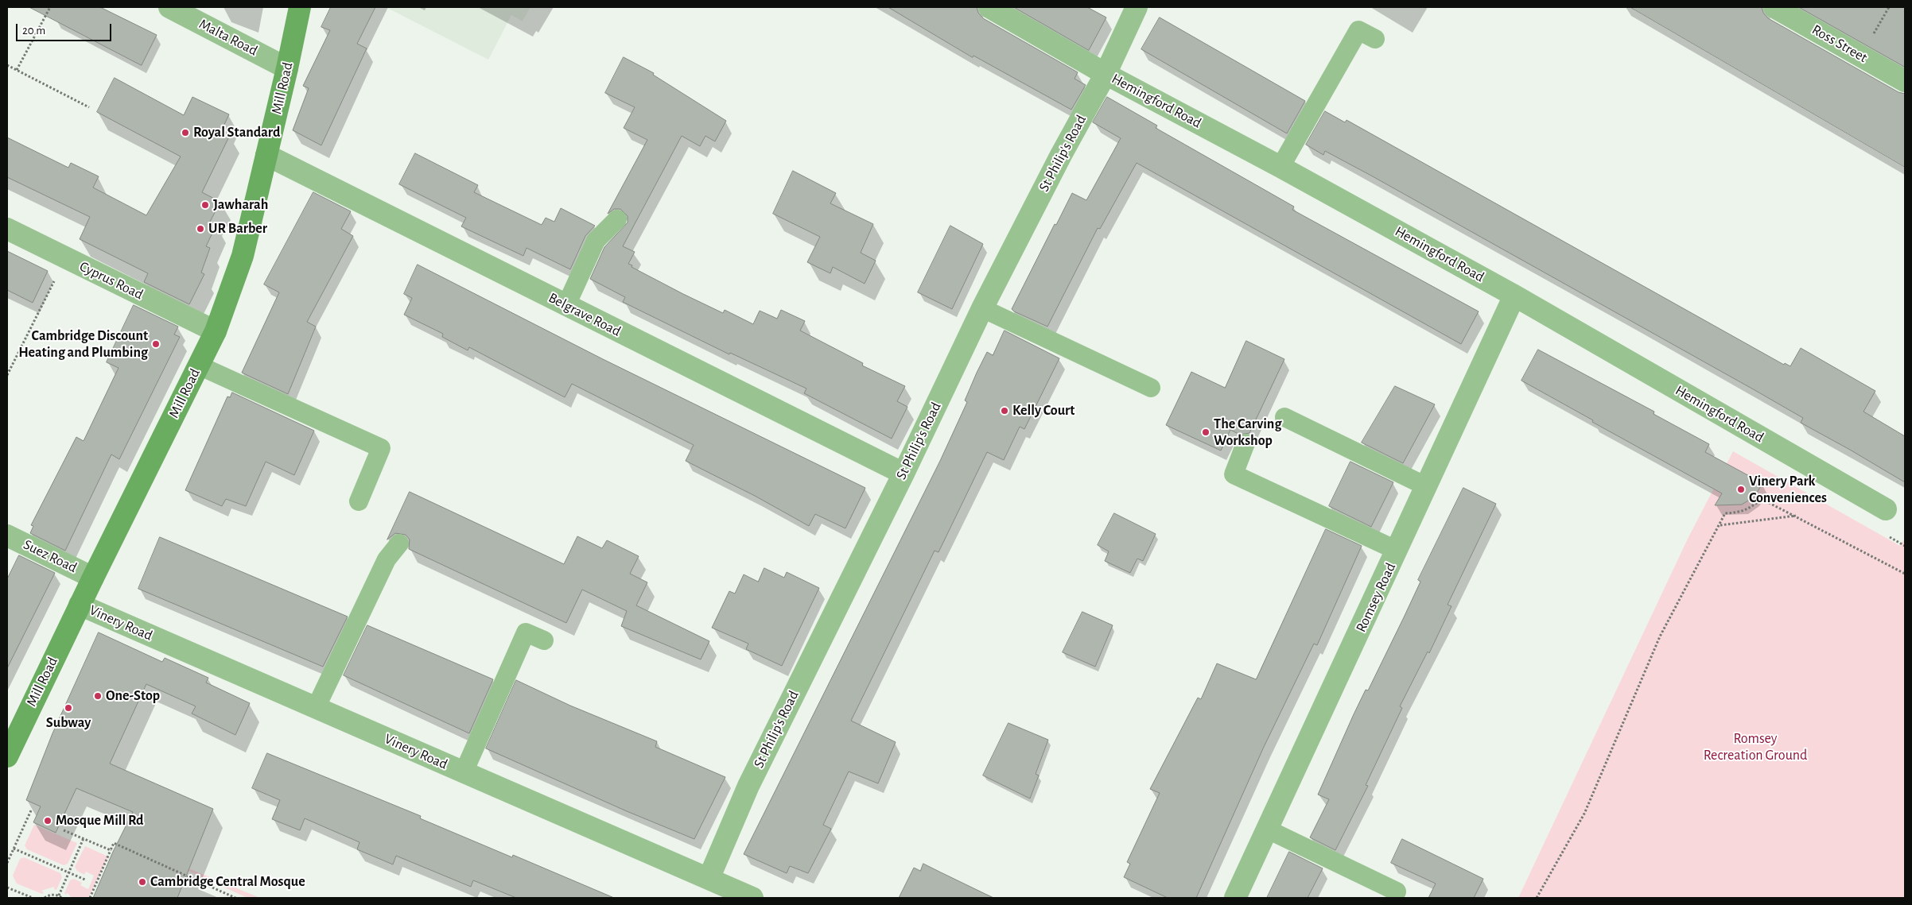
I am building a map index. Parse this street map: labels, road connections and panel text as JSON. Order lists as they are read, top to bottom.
{
  "streets": {
    "street": [
      "Malta Road",
      "Ross Street",
      "Mill Road",
      "Hemingford Road",
      "St Philip's Road",
      "Cyprus Road",
      "Belgrave Road",
      "Suez Road",
      "Romsey Road",
      "Vinery Road"
    ]
  },
  "crossings": [
    ["Malta Road", "Mill Road"],
    ["Mill Road", "Cyprus Road"],
    ["Mill Road", "Belgrave Road"],
    ["Mill Road", "Suez Road"],
    ["Mill Road", "Vinery Road"],
    ["Hemingford Road", "St Philip's Road"],
    ["Hemingford Road", "Romsey Road"],
    ["St Philip's Road", "Belgrave Road"],
    ["St Philip's Road", "Vinery Road"]
  ],
  "parks": ["Romsey Recreation Ground"],
  "places": [
    "Royal Standard",
    "Jawharah",
    "UR Barber",
    "Cambridge Discount Heating and Plumbing",
    "Kelly Court",
    "The Carving Workshop",
    "Vinery Park Conveniences",
    "One-Stop",
    "Subway",
    "Mosque Mill Rd",
    "Cambridge Central Mosque"
  ],
  "scale_bar": "20 m"
}
